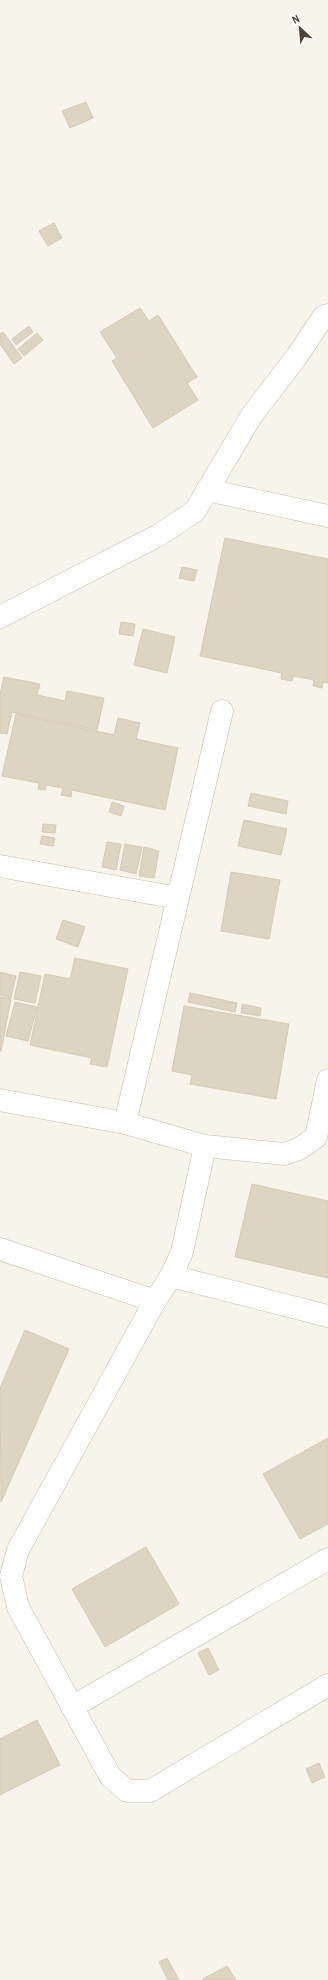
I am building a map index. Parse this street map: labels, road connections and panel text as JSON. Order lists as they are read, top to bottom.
{
  "north": "top left"
}
